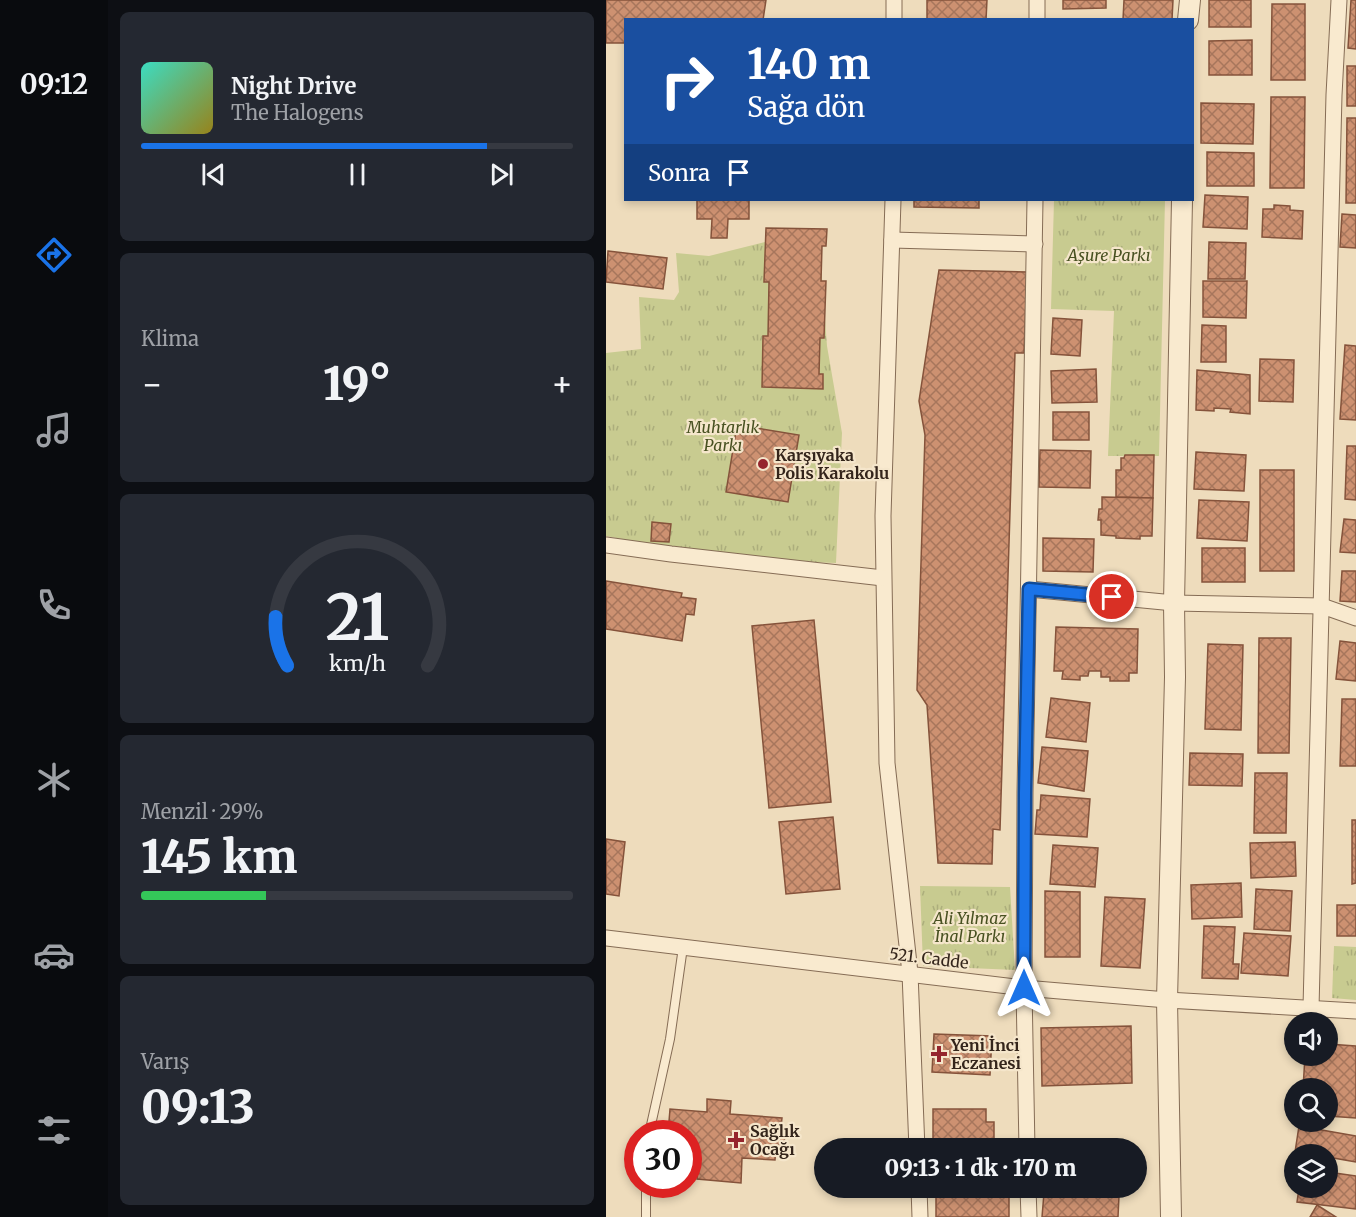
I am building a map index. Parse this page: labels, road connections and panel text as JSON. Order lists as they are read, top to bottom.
{
  "streets": {
    "street": ["521. Cadde"]
  },
  "parks": ["Aşure Parkı", "Muhtarlık Parkı", "Ali Yılmaz İnal Parkı"],
  "places": {
    "other": ["Karşıyaka Polis Karakolu"],
    "health": ["Yeni İnci Eczanesi", "Sağlık Ocağı"]
  },
  "page": {
    "tabs": "09:12",
    "turn": ["140 m", "Sağa dön"],
    "song": ["Night Drive", "The Halogens"],
    "then": "Sonra",
    "tile": [
      "Klima",
      ["Menzil · 29%", "145 km"],
      ["Varış", "09:13"]
    ],
    "heat": ["−", "19°", "+"],
    "limit": "30",
    "trip": "09:13 · 1 dk · 170 m",
    "gauge": ["21", "km/h"]
  }
}
